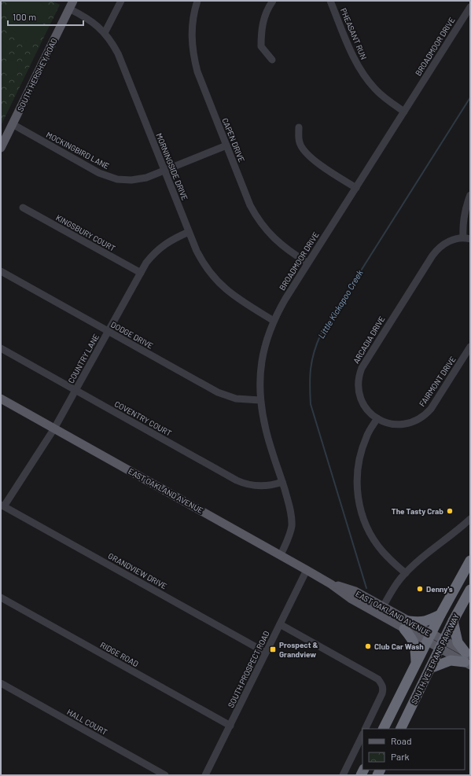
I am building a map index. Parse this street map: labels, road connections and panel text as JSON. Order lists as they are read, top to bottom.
{
  "streets": {
    "highway": ["SOUTH VETERANS PARKWAY"],
    "main road": ["SOUTH HERSHEY ROAD", "EAST OAKLAND AVENUE"],
    "street": [
      "PHEASANT RUN",
      "BROADMOOR DRIVE",
      "CAPEN DRIVE",
      "MOCKINGBIRD LANE",
      "MORNINGSIDE DRIVE",
      "KINGSBURY COURT",
      "DODGE DRIVE",
      "ARCADIA DRIVE",
      "COUNTRY LANE",
      "FAIRMONT DRIVE",
      "COVENTRY COURT",
      "GRANDVIEW DRIVE",
      "RIDGE ROAD",
      "SOUTH PROSPECT ROAD",
      "HALL COURT"
    ]
  },
  "crossings": [
    ["PHEASANT RUN", "BROADMOOR DRIVE"],
    ["BROADMOOR DRIVE", "CAPEN DRIVE"],
    ["BROADMOOR DRIVE", "MORNINGSIDE DRIVE"],
    ["BROADMOOR DRIVE", "DODGE DRIVE"],
    ["BROADMOOR DRIVE", "COVENTRY COURT"],
    ["BROADMOOR DRIVE", "EAST OAKLAND AVENUE"],
    ["SOUTH HERSHEY ROAD", "MOCKINGBIRD LANE"],
    ["SOUTH HERSHEY ROAD", "MORNINGSIDE DRIVE"],
    ["CAPEN DRIVE", "MOCKINGBIRD LANE"],
    ["MOCKINGBIRD LANE", "MORNINGSIDE DRIVE"],
    ["MORNINGSIDE DRIVE", "COUNTRY LANE"],
    ["KINGSBURY COURT", "COUNTRY LANE"],
    ["DODGE DRIVE", "COUNTRY LANE"],
    ["ARCADIA DRIVE", "FAIRMONT DRIVE"],
    ["COUNTRY LANE", "COVENTRY COURT"],
    ["COUNTRY LANE", "EAST OAKLAND AVENUE"],
    ["COUNTRY LANE", "GRANDVIEW DRIVE"],
    ["EAST OAKLAND AVENUE", "SOUTH VETERANS PARKWAY"],
    ["EAST OAKLAND AVENUE", "SOUTH PROSPECT ROAD"],
    ["GRANDVIEW DRIVE", "SOUTH PROSPECT ROAD"],
    ["RIDGE ROAD", "SOUTH PROSPECT ROAD"]
  ],
  "water": ["Little Kickapoo Creek"],
  "places": {
    "other": ["The Tasty Crab", "Denny's", "Club Car Wash"],
    "transit": ["Prospect & Grandview"]
  },
  "legend": ["Road", "Park"],
  "scale_bar": "100 m"
}
